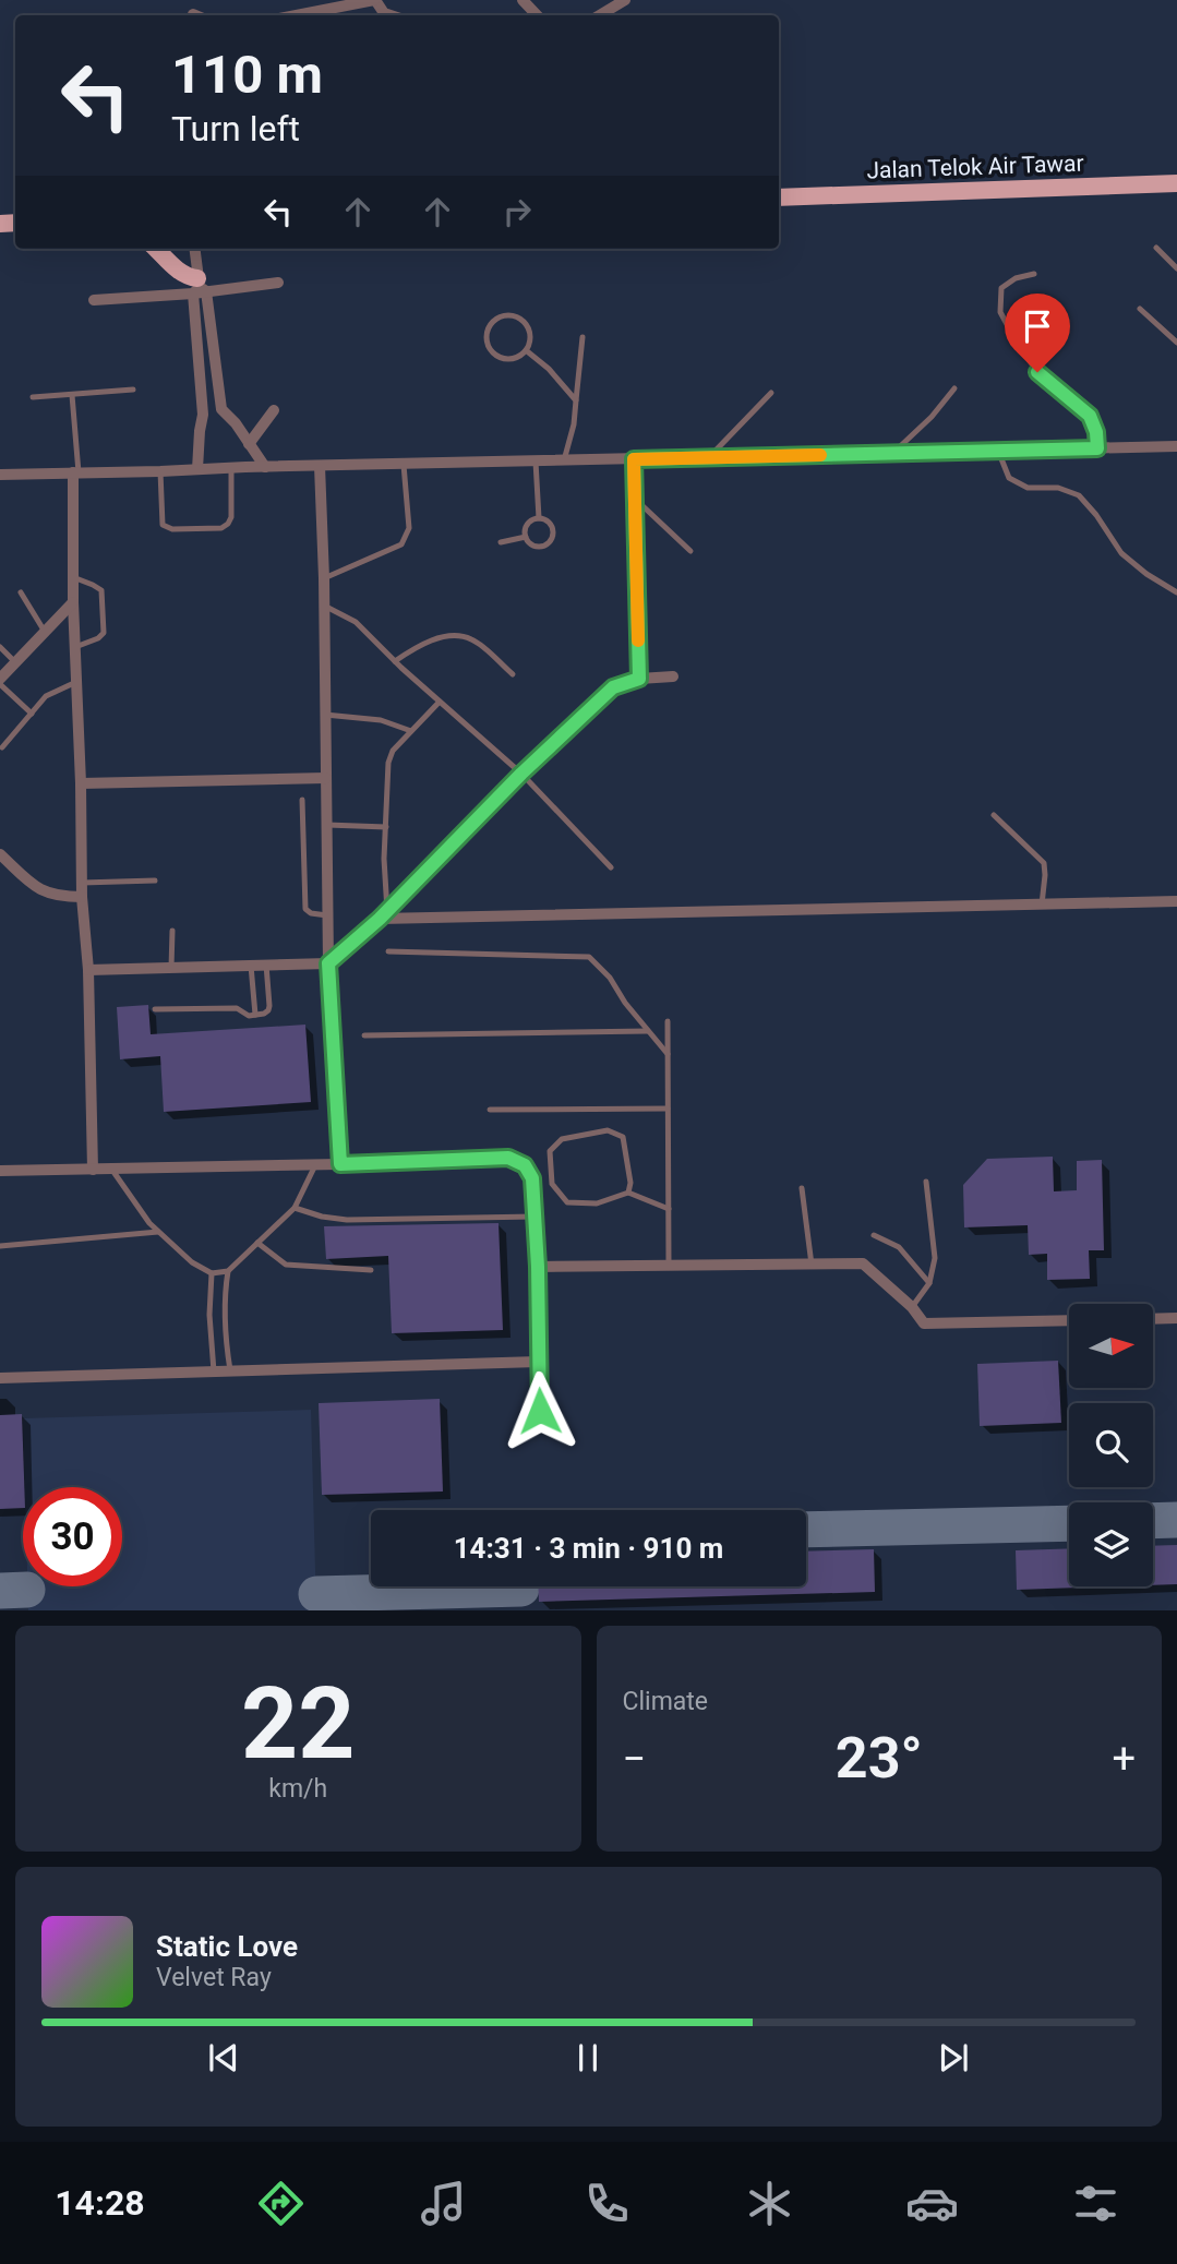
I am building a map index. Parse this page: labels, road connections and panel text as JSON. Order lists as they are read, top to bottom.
{
  "streets": {
    "main road": ["Jalan Telok Air Tawar"]
  },
  "north": "right",
  "page": {
    "turn": ["110 m", "Turn left"],
    "limit": "30",
    "trip": "14:31 · 3 min · 910 m",
    "tile": [
      ["22", "km/h"],
      "Climate"
    ],
    "heat": ["−", "23°", "+"],
    "song": ["Static Love", "Velvet Ray"],
    "tabs": "14:28"
  }
}
